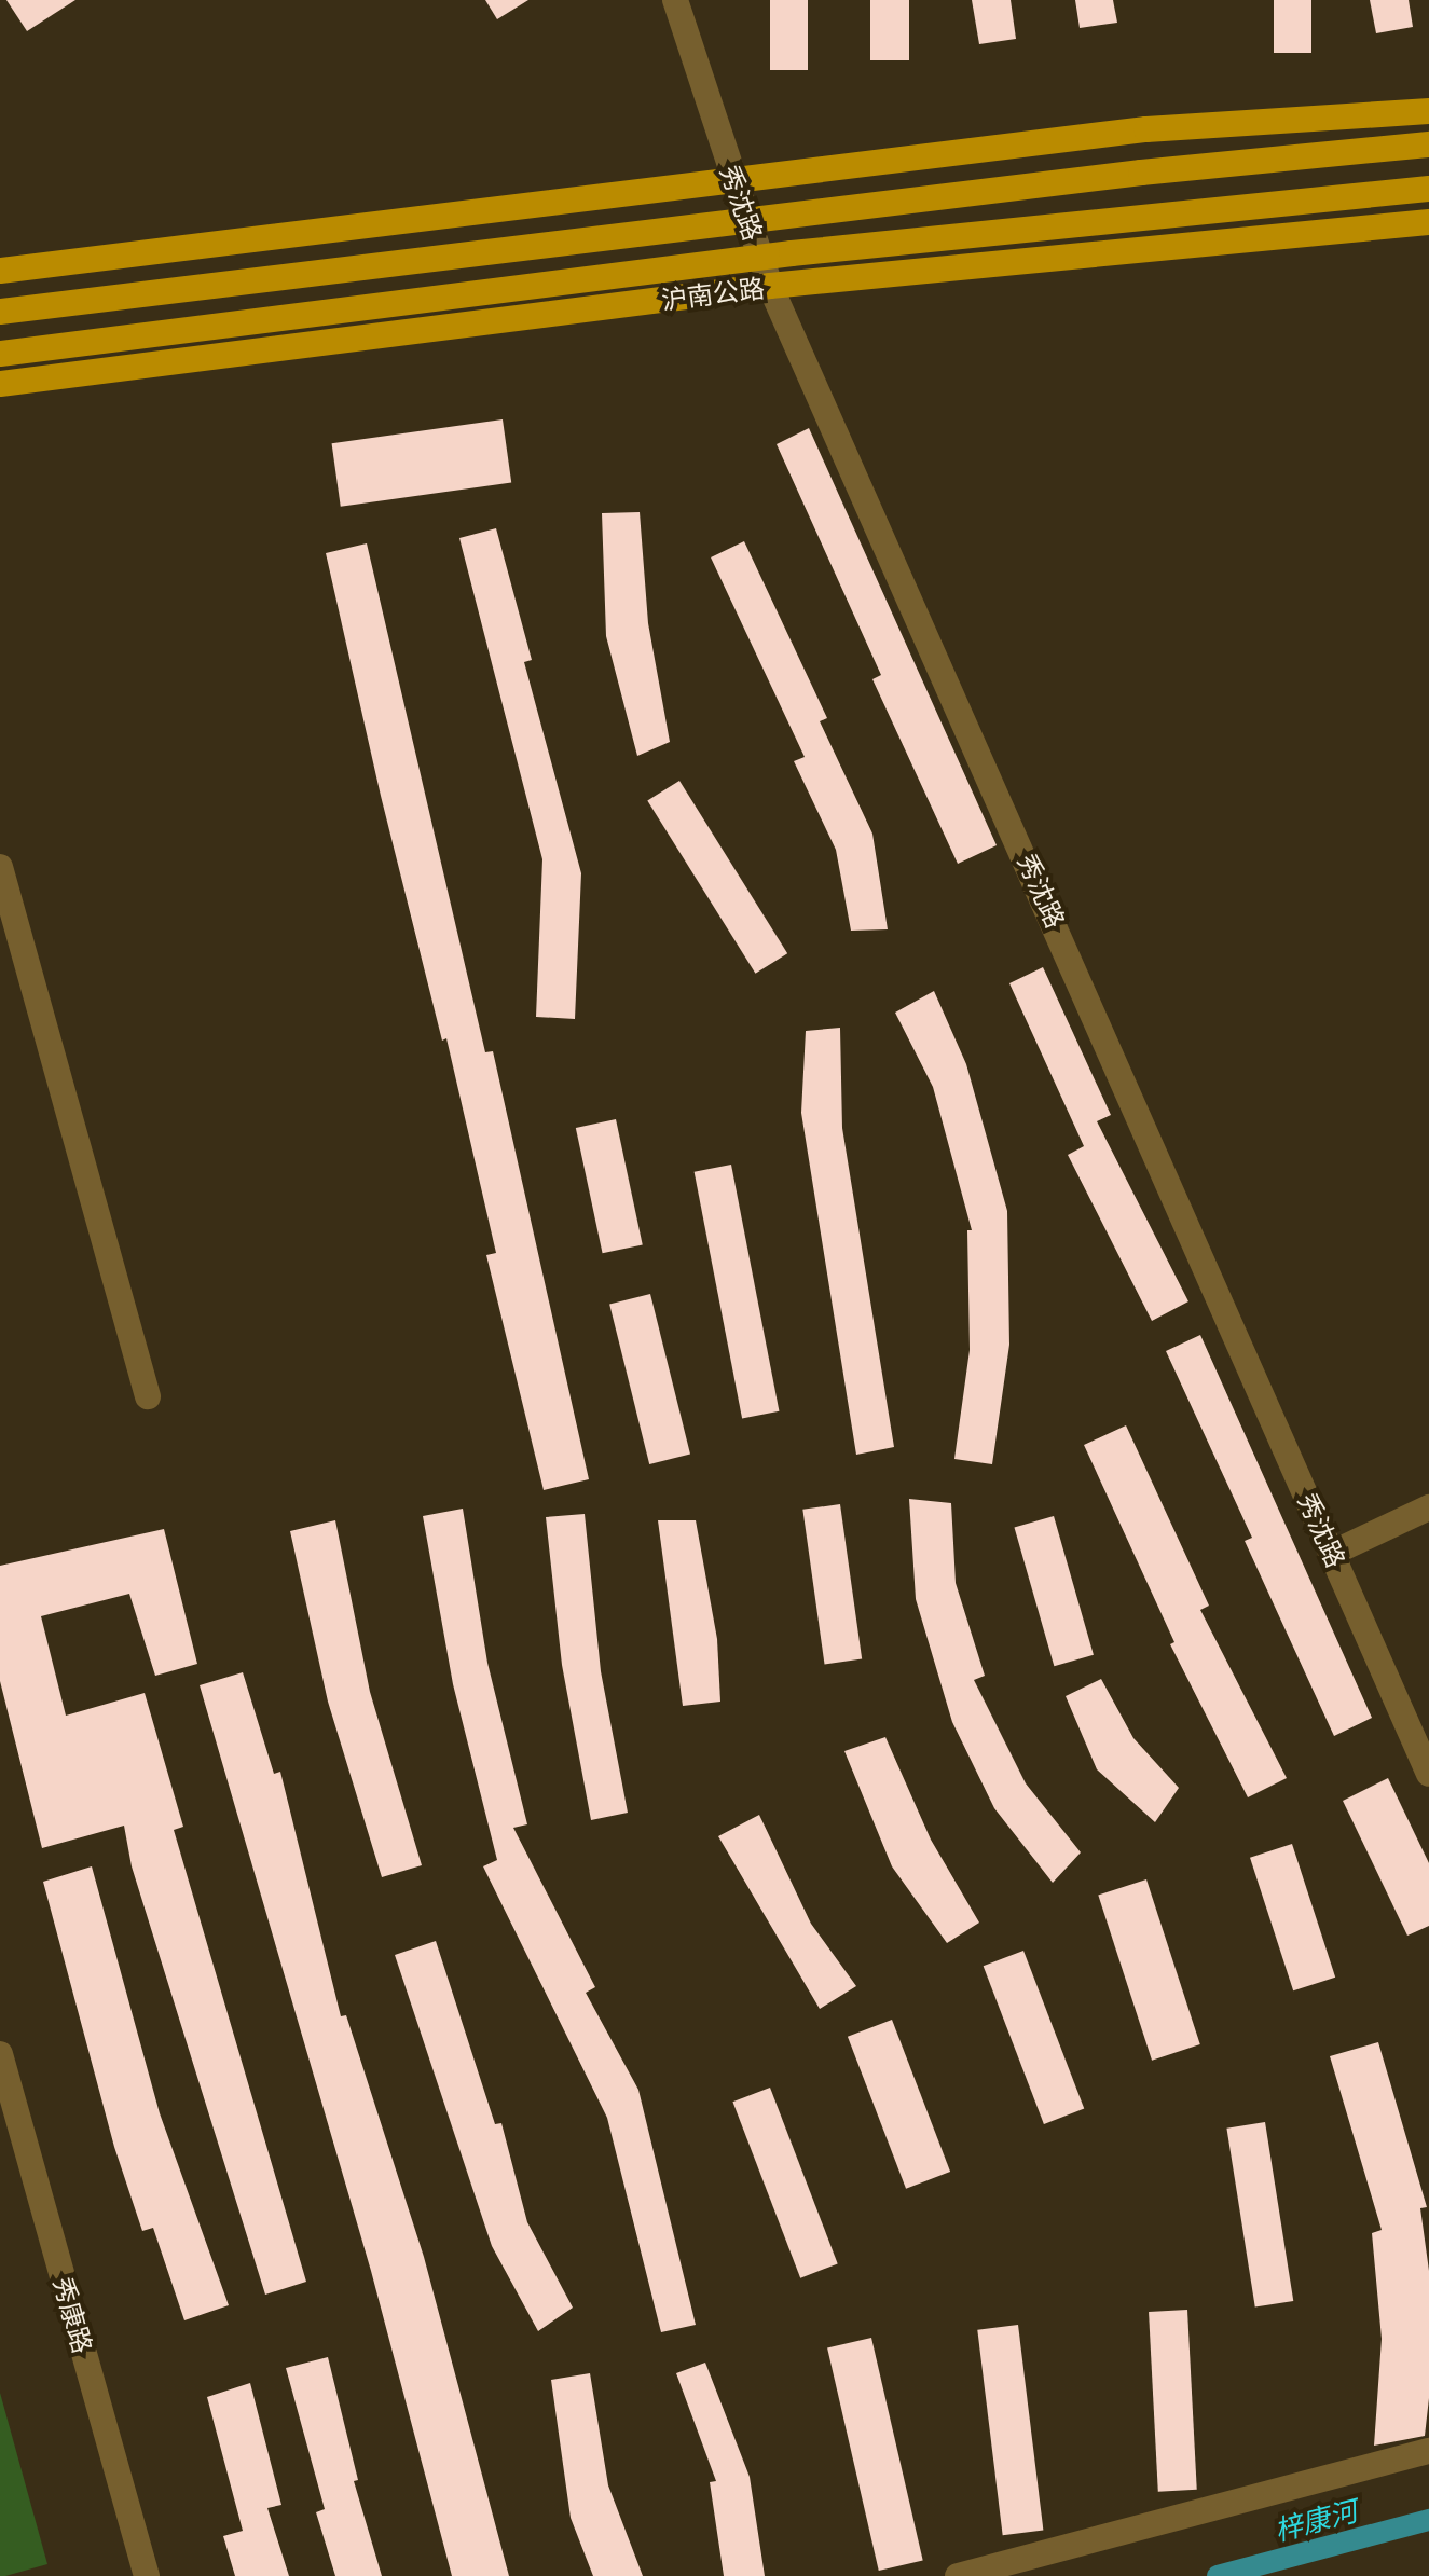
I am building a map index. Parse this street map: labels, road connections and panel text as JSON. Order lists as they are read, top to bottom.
{
  "streets": {
    "main road": ["沪南公路"],
    "street": ["秀沈路", "秀康路"]
  },
  "crossings": [
    ["秀沈路", "沪南公路"]
  ],
  "water": ["梓康河"]
}
